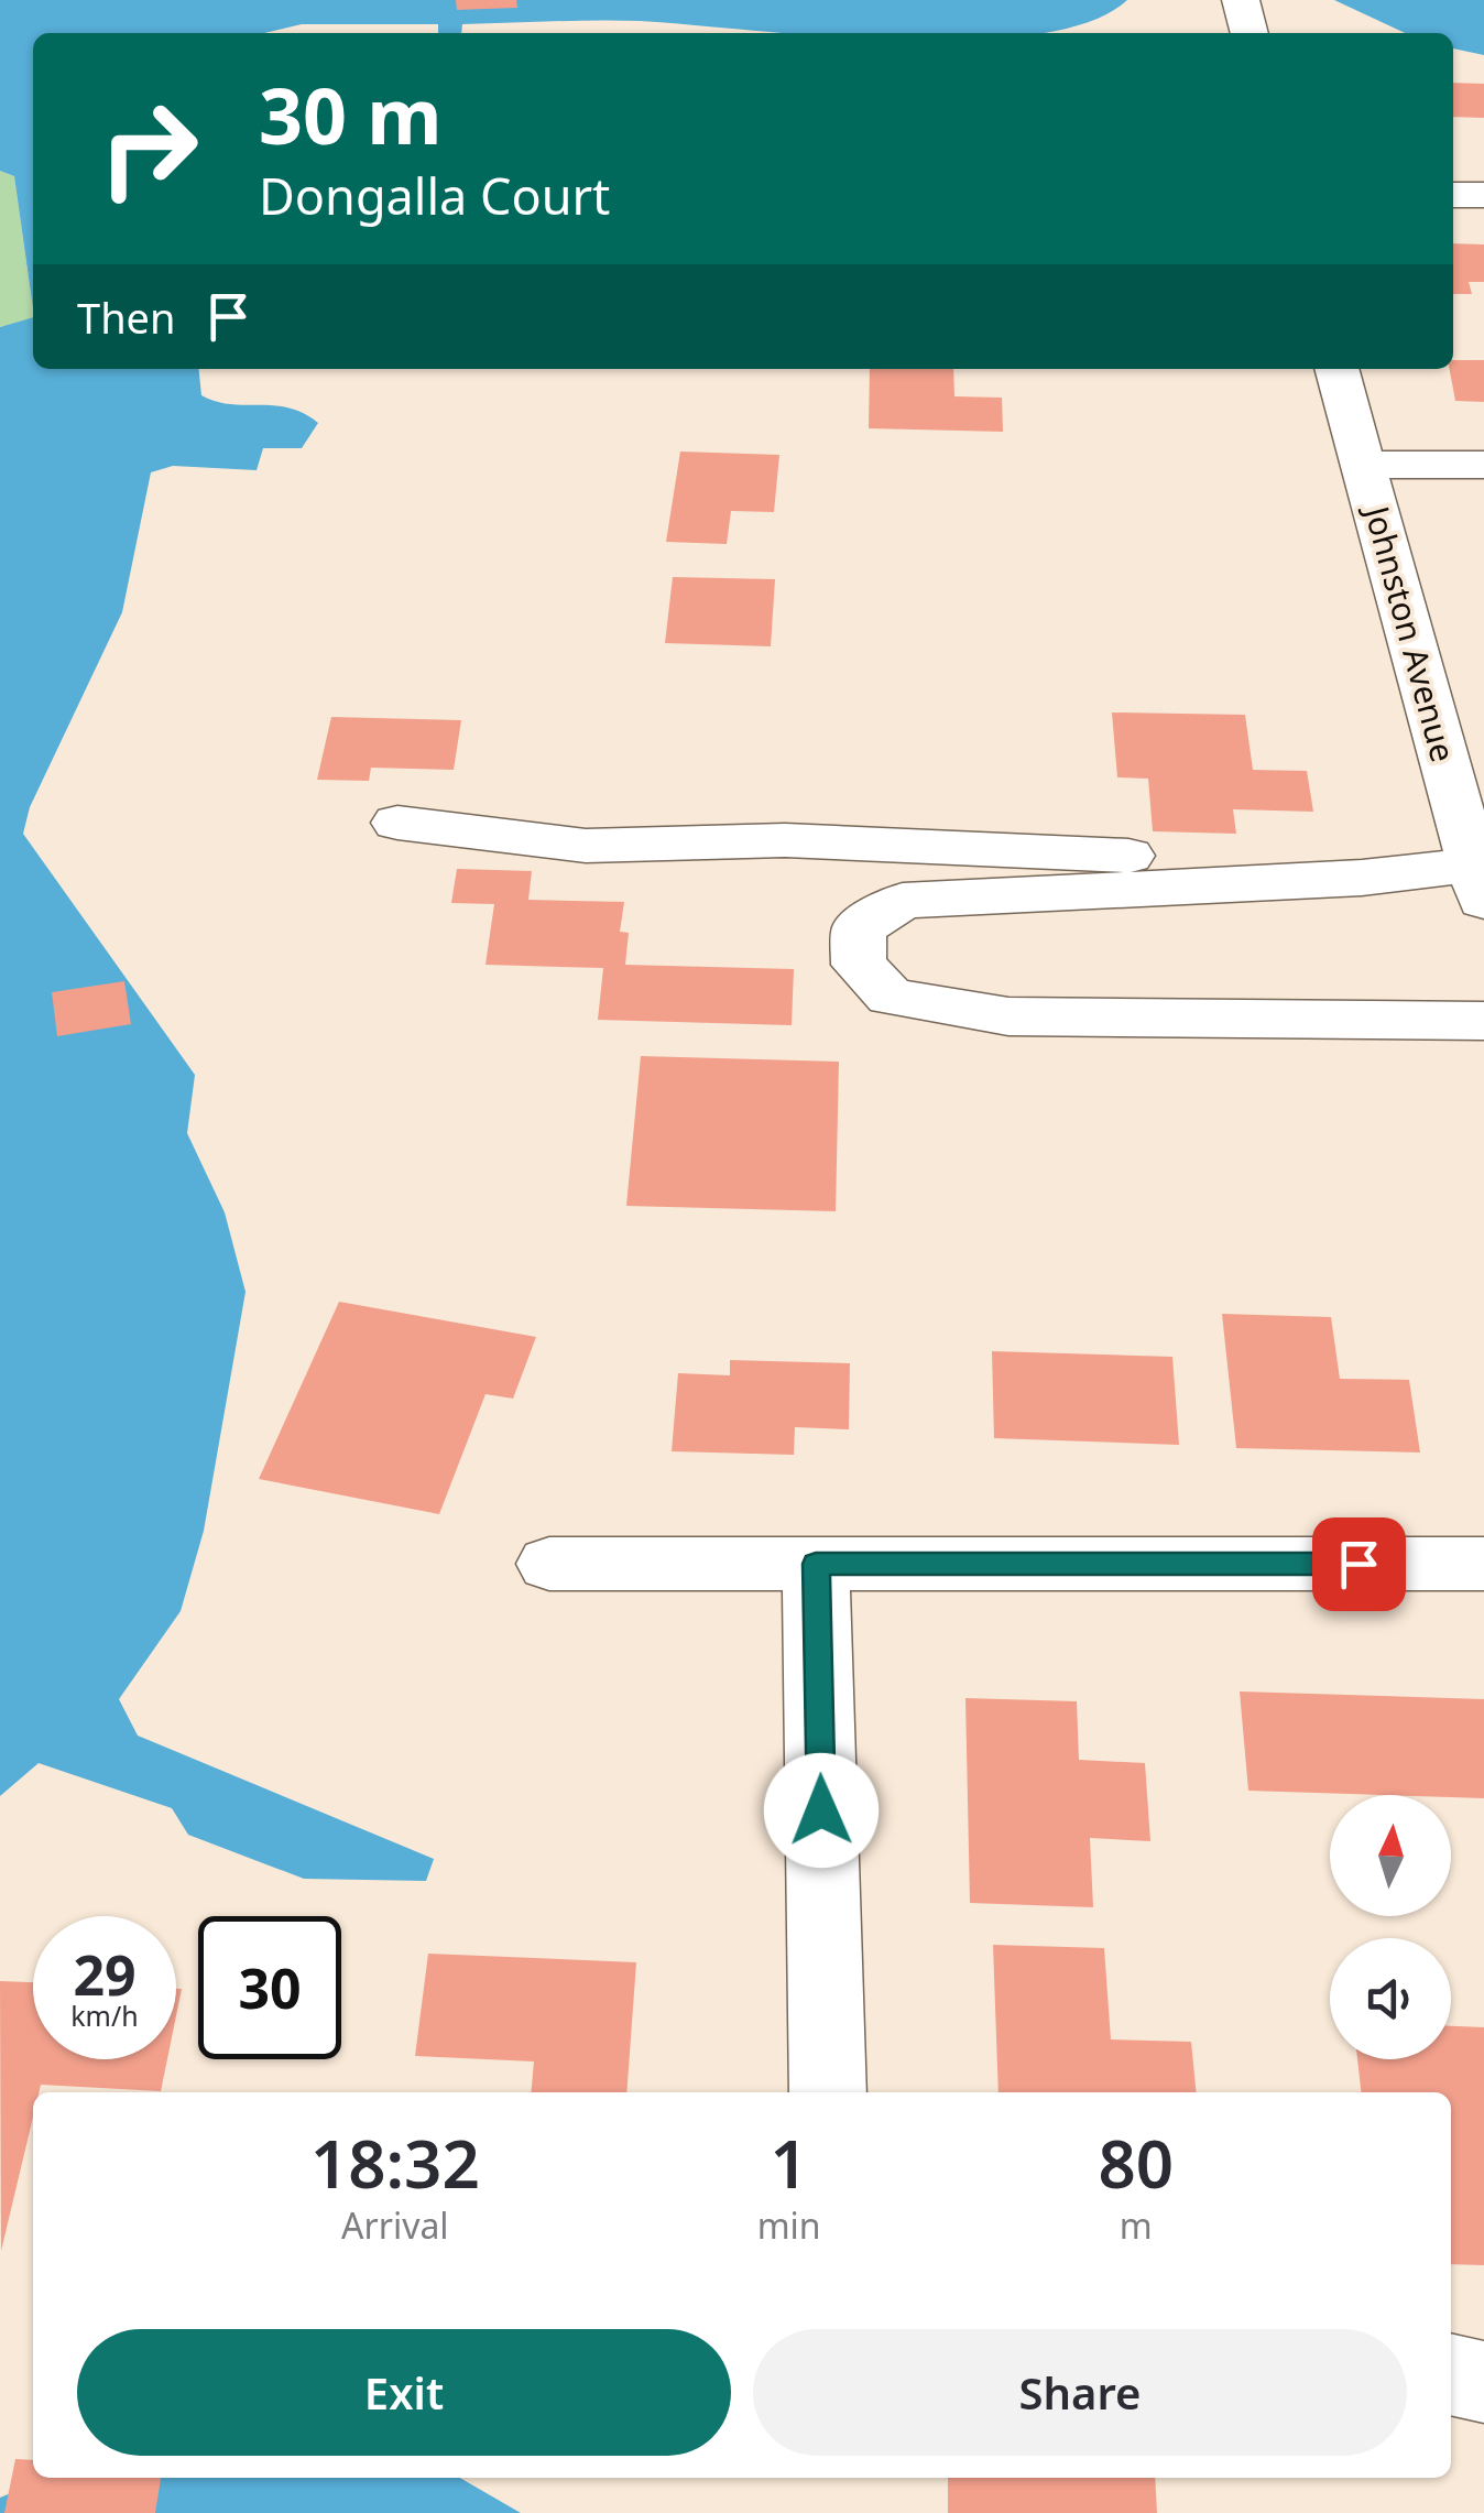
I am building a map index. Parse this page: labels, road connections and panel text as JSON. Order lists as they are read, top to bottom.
{
  "streets": {
    "street": ["Johnston Avenue"]
  },
  "north": "top",
  "page": {
    "turn": ["30 m", "Dongalla Court"],
    "then": "Then",
    "speed": "29 km/h",
    "limit": "30",
    "eta": [
      "18:32",
      "Arrival",
      "1",
      "min",
      "80",
      "m"
    ],
    "buttons": ["Exit", "Share"]
  }
}
